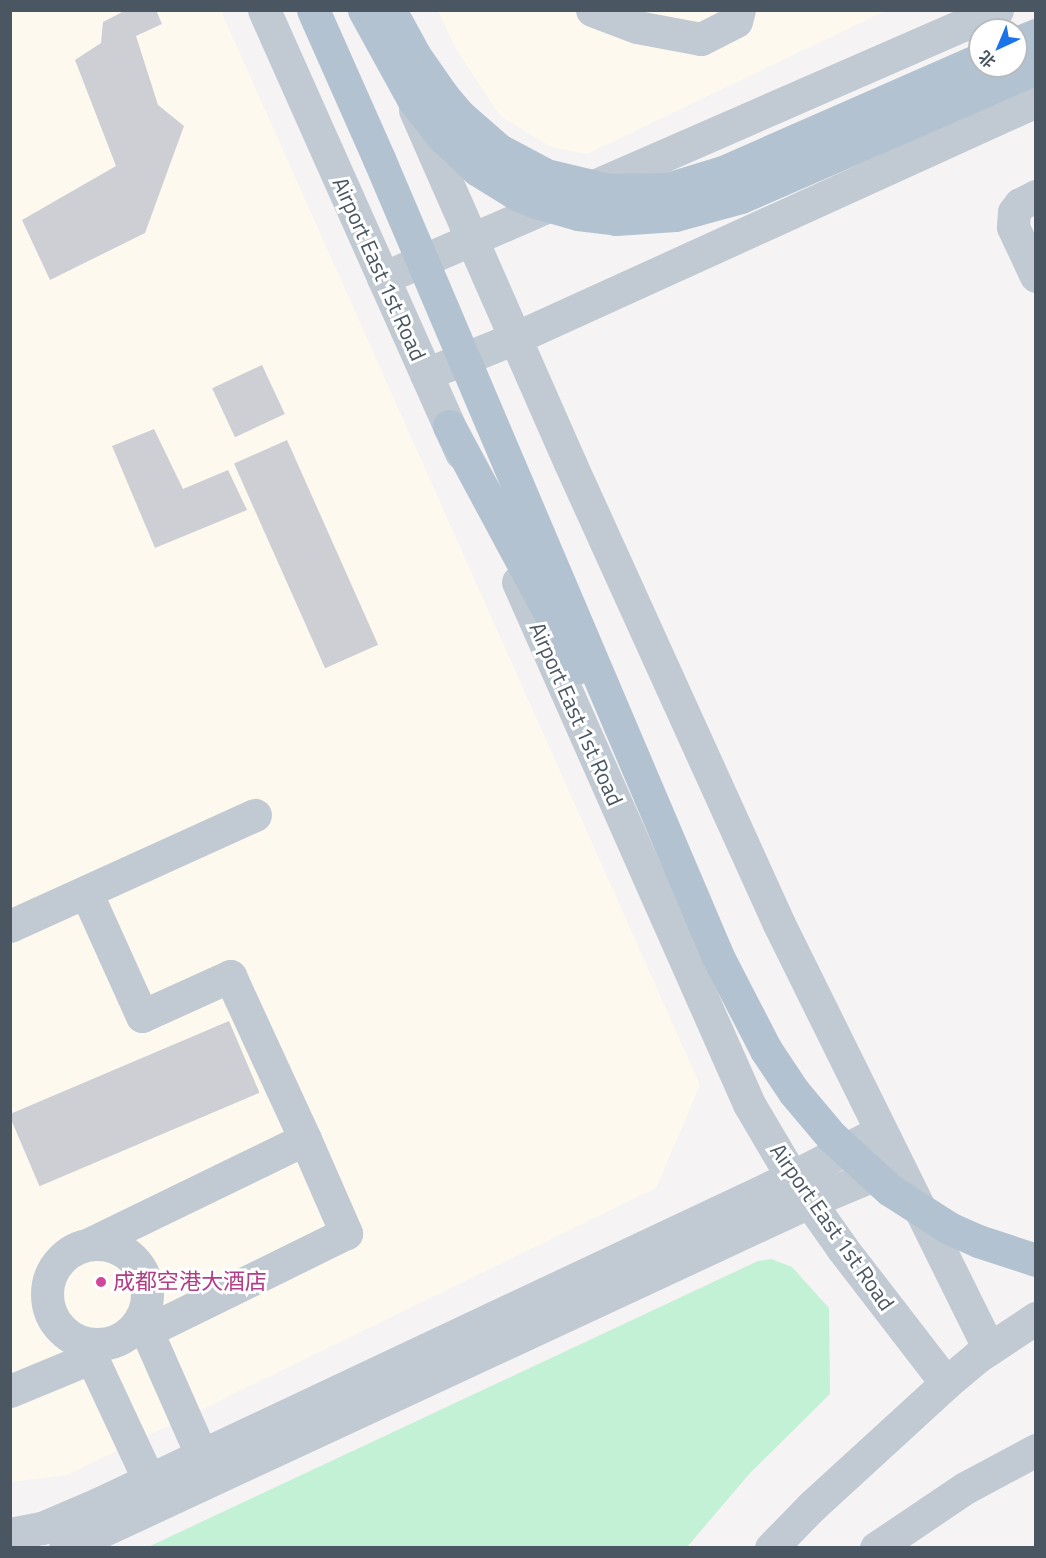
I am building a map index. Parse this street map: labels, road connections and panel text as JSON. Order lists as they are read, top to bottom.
{
  "streets": {
    "street": ["Airport East 1st Road"]
  },
  "places": ["成都空港大酒店"],
  "north": "bottom left"
}
